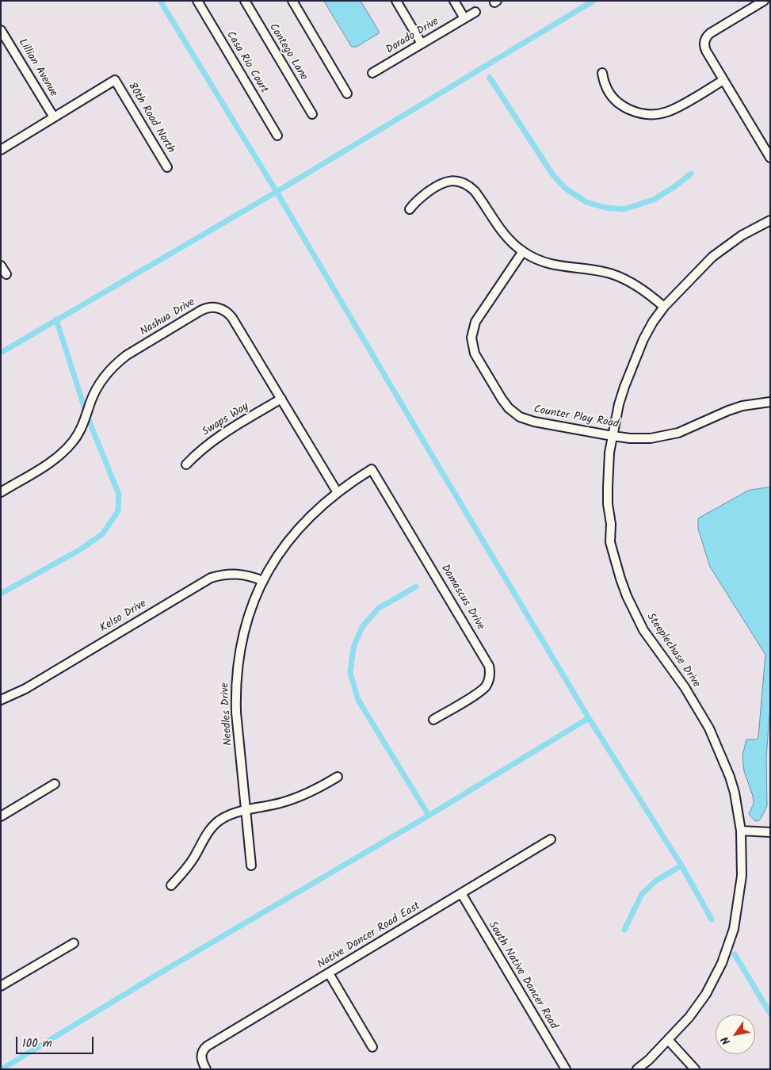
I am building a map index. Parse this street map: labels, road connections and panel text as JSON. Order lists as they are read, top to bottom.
{
  "streets": {
    "street": [
      "Dorado Drive",
      "Contego Lane",
      "Casa Rio Court",
      "Lillian Avenue",
      "80th Road North",
      "Nashua Drive",
      "Counter Play Road",
      "Swaps Way",
      "Damascus Drive",
      "Kelso Drive",
      "Steeplechase Drive",
      "Needles Drive",
      "Native Dancer Road East",
      "South Native Dancer Road"
    ]
  },
  "crossings": [
    ["Lillian Avenue", "80th Road North"],
    ["Nashua Drive", "Swaps Way"],
    ["Nashua Drive", "Needles Drive"],
    ["Counter Play Road", "Steeplechase Drive"],
    ["Damascus Drive", "Needles Drive"],
    ["Kelso Drive", "Needles Drive"],
    ["Native Dancer Road East", "South Native Dancer Road"]
  ],
  "scale_bar": "100 m",
  "north": "bottom left"
}
